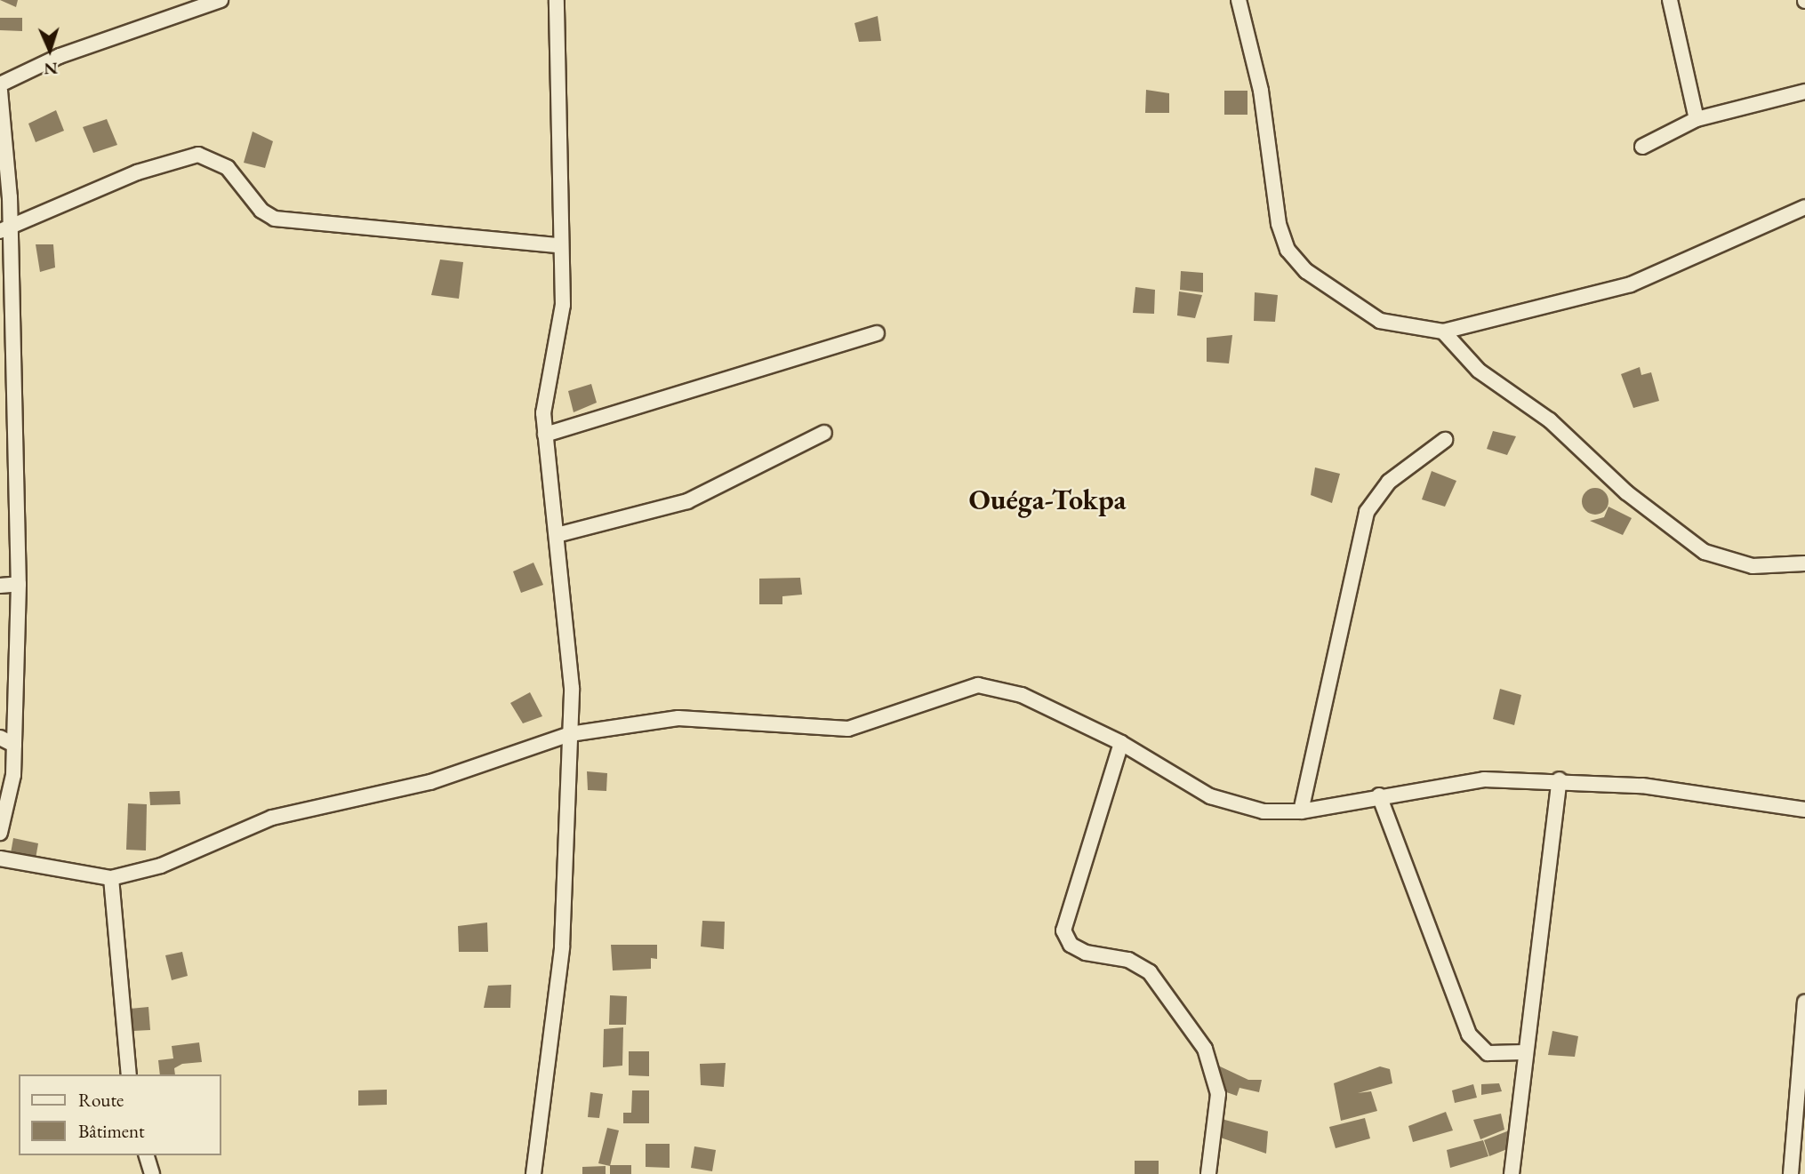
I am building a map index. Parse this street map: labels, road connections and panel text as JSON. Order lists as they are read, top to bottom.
{
  "districts": ["Ouéga-Tokpa"],
  "legend": ["Route", "Bâtiment"],
  "north": "bottom"
}
